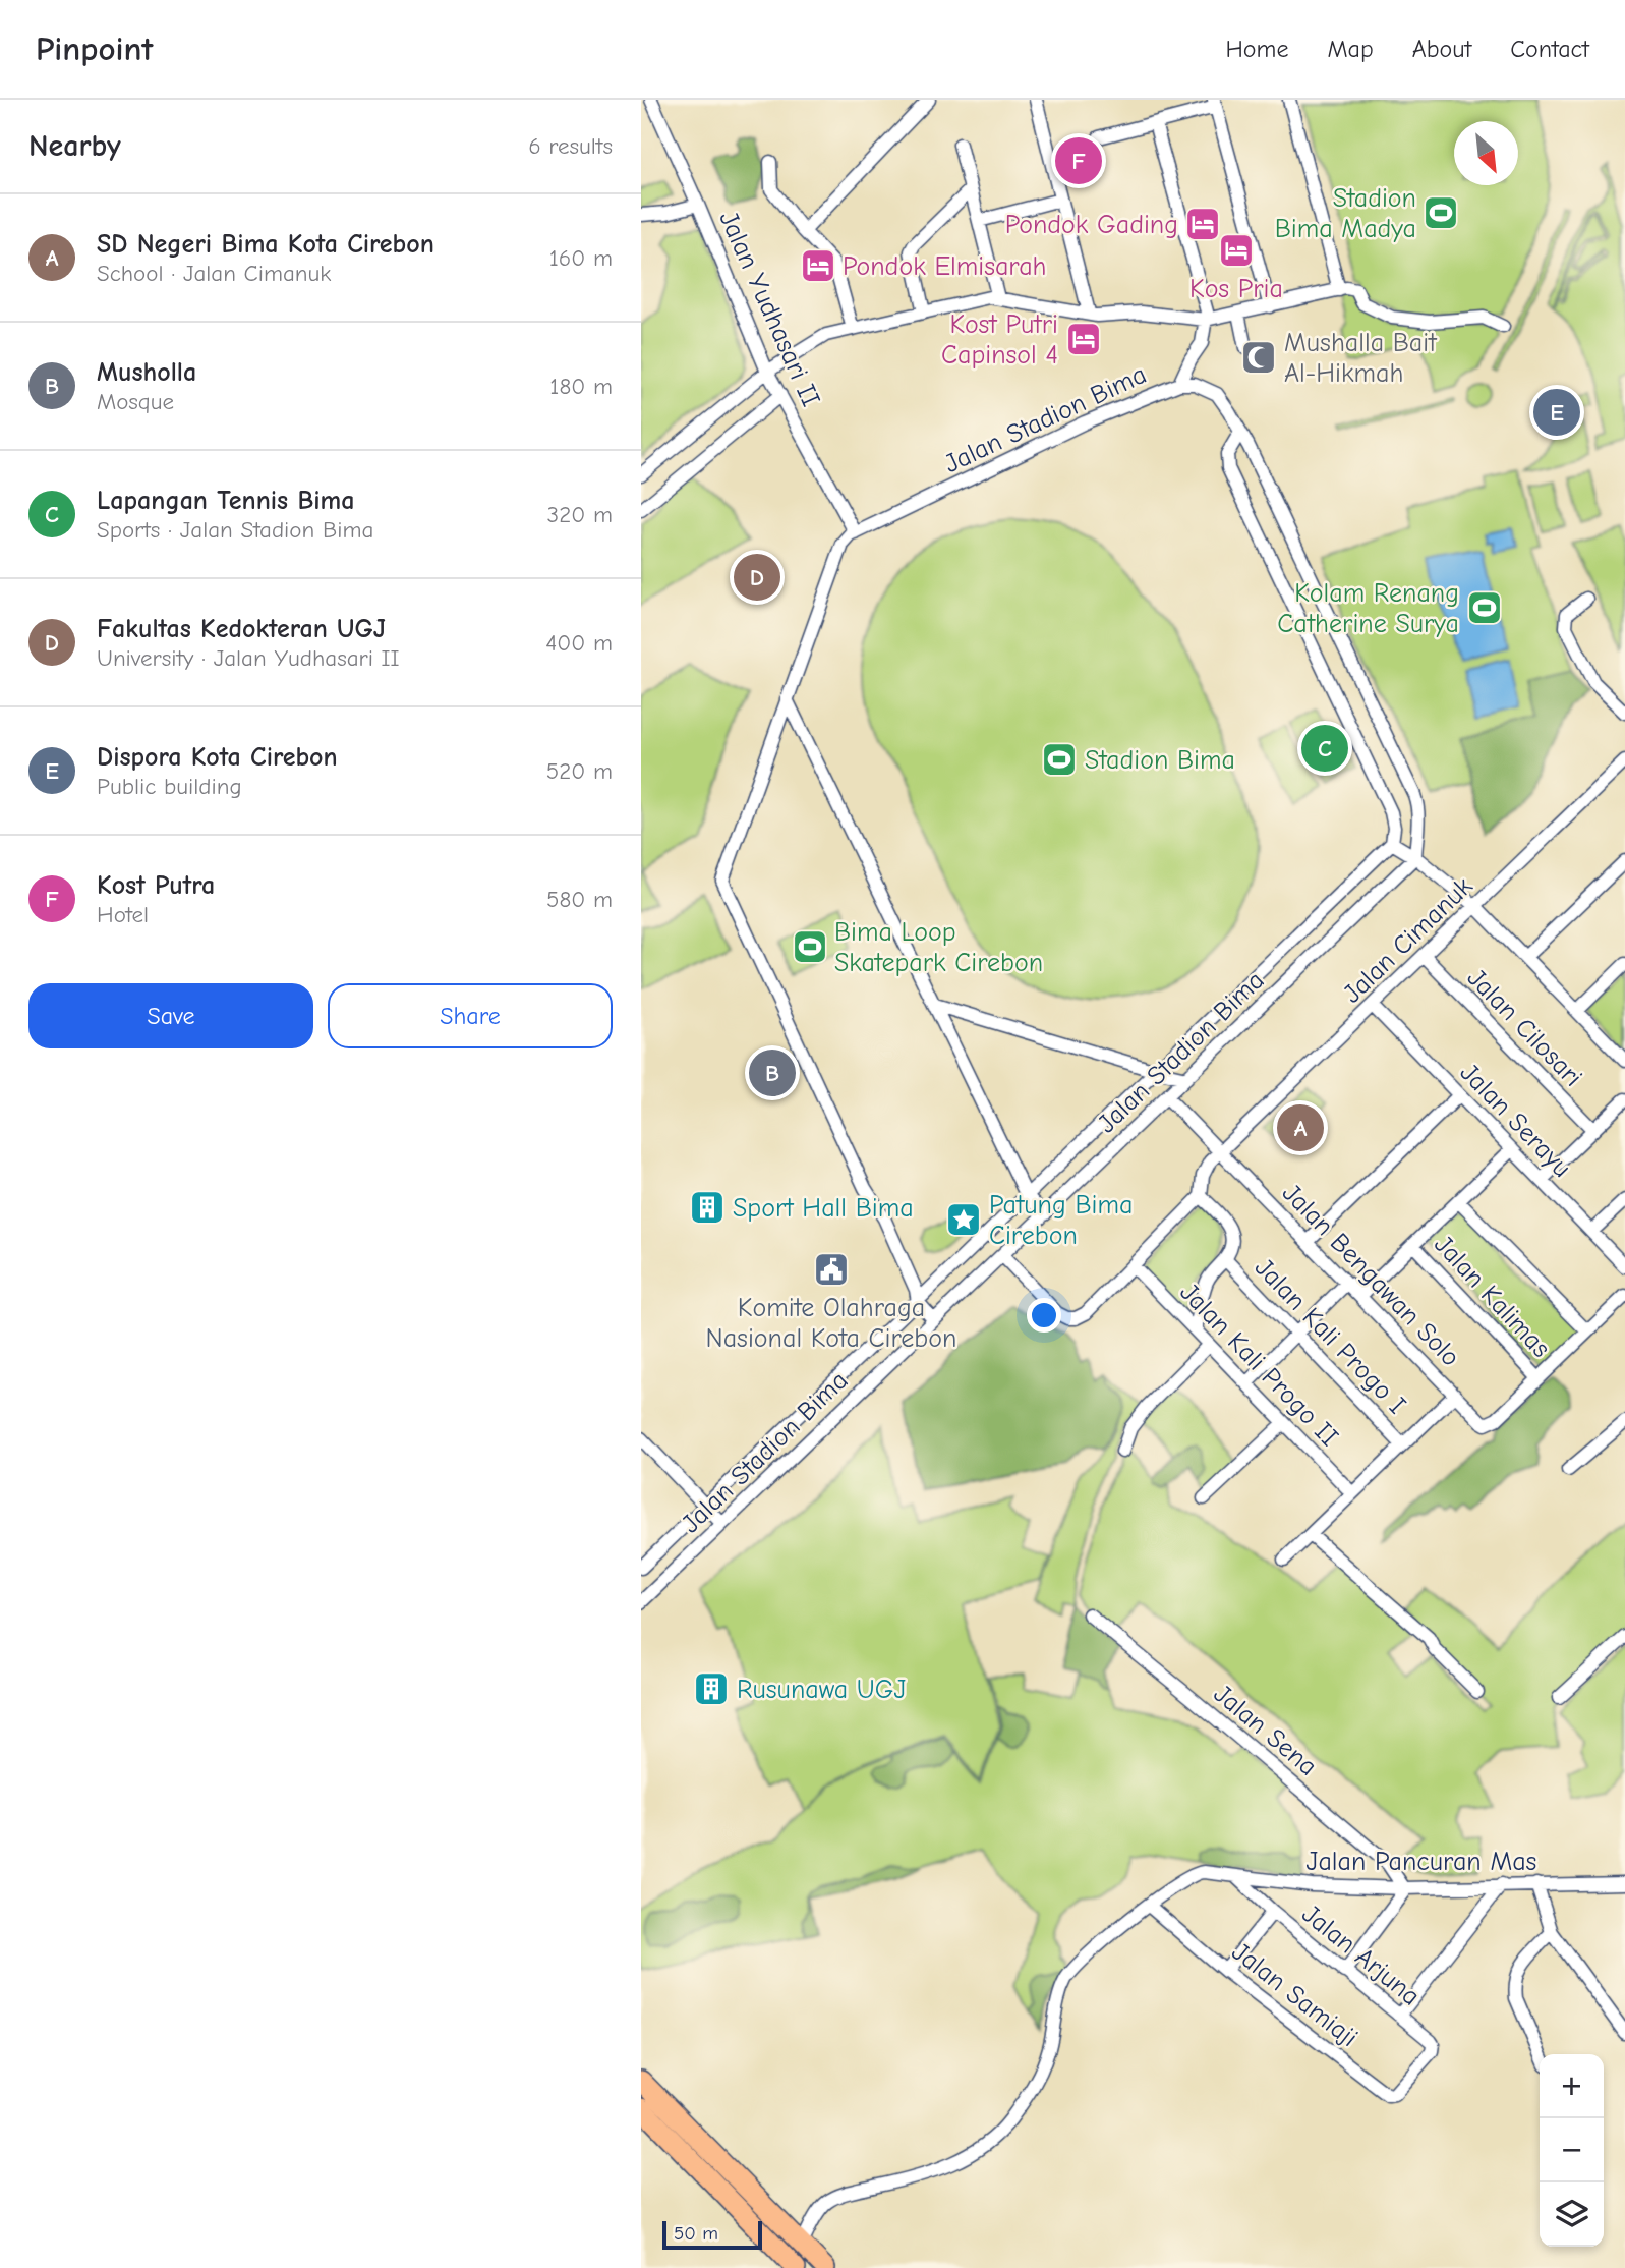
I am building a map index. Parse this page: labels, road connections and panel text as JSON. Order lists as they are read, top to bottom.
{
  "streets": {
    "street": [
      "Jalan Yudhasari II",
      "Jalan Stadion Bima",
      "Jalan Cimanuk",
      "Jalan Cilosari",
      "Jalan Serayu",
      "Jalan Bengawan Solo",
      "Jalan Kalimas",
      "Jalan Kali Progo I",
      "Jalan Kali Progo II",
      "Jalan Sena",
      "Jalan Pancuran Mas",
      "Jalan Arjuna",
      "Jalan Samiaji"
    ]
  },
  "crossings": [
    ["Jalan Yudhasari II", "Jalan Stadion Bima"],
    ["Jalan Stadion Bima", "Jalan Bengawan Solo"],
    ["Jalan Cimanuk", "Jalan Cilosari"],
    ["Jalan Cimanuk", "Jalan Serayu"],
    ["Jalan Cimanuk", "Jalan Bengawan Solo"],
    ["Jalan Bengawan Solo", "Jalan Kalimas"],
    ["Jalan Sena", "Jalan Pancuran Mas"],
    ["Jalan Pancuran Mas", "Jalan Arjuna"],
    ["Jalan Pancuran Mas", "Jalan Samiaji"],
    ["Jalan Arjuna", "Jalan Samiaji"]
  ],
  "places": {
    "sports": [
      "Stadion Bima Madya",
      "Kolam Renang Catherine Surya",
      "Stadion Bima",
      "Bima Loop Skatepark Cirebon"
    ],
    "hotel": [
      "Pondok Gading",
      "Kos Pria",
      "Pondok Elmisarah",
      "Kost Putri Capinsol 4"
    ],
    "mosque": ["Mushalla Bait Al-Hikmah"],
    "building": ["Sport Hall Bima", "Rusunawa UGJ"],
    "place": ["Patung Bima Cirebon"],
    "public building": ["Komite Olahraga Nasional Kota Cirebon"]
  },
  "scale_bar": "50 m",
  "north": "bottom right",
  "page": {
    "header": "Pinpoint",
    "nav": [
      "Home",
      "Map",
      "About",
      "Contact"
    ],
    "heading": ["Nearby", "6 results"],
    "pins": [
      "F",
      "E",
      "D",
      "C",
      "B",
      "A"
    ],
    "list": [
      {
        "mark": "A",
        "name": "SD Negeri Bima Kota Cirebon",
        "note": "School · Jalan Cimanuk",
        "value": "160 m"
      },
      {
        "mark": "B",
        "name": "Musholla",
        "note": "Mosque",
        "value": "180 m"
      },
      {
        "mark": "C",
        "name": "Lapangan Tennis Bima",
        "note": "Sports · Jalan Stadion Bima",
        "value": "320 m"
      },
      {
        "mark": "D",
        "name": "Fakultas Kedokteran UGJ",
        "note": "University · Jalan Yudhasari II",
        "value": "400 m"
      },
      {
        "mark": "E",
        "name": "Dispora Kota Cirebon",
        "note": "Public building",
        "value": "520 m"
      },
      {
        "mark": "F",
        "name": "Kost Putra",
        "note": "Hotel",
        "value": "580 m"
      }
    ],
    "buttons": ["Save", "Share"],
    "map_buttons": ["+", "−"],
    "scale": "50 m"
  }
}
